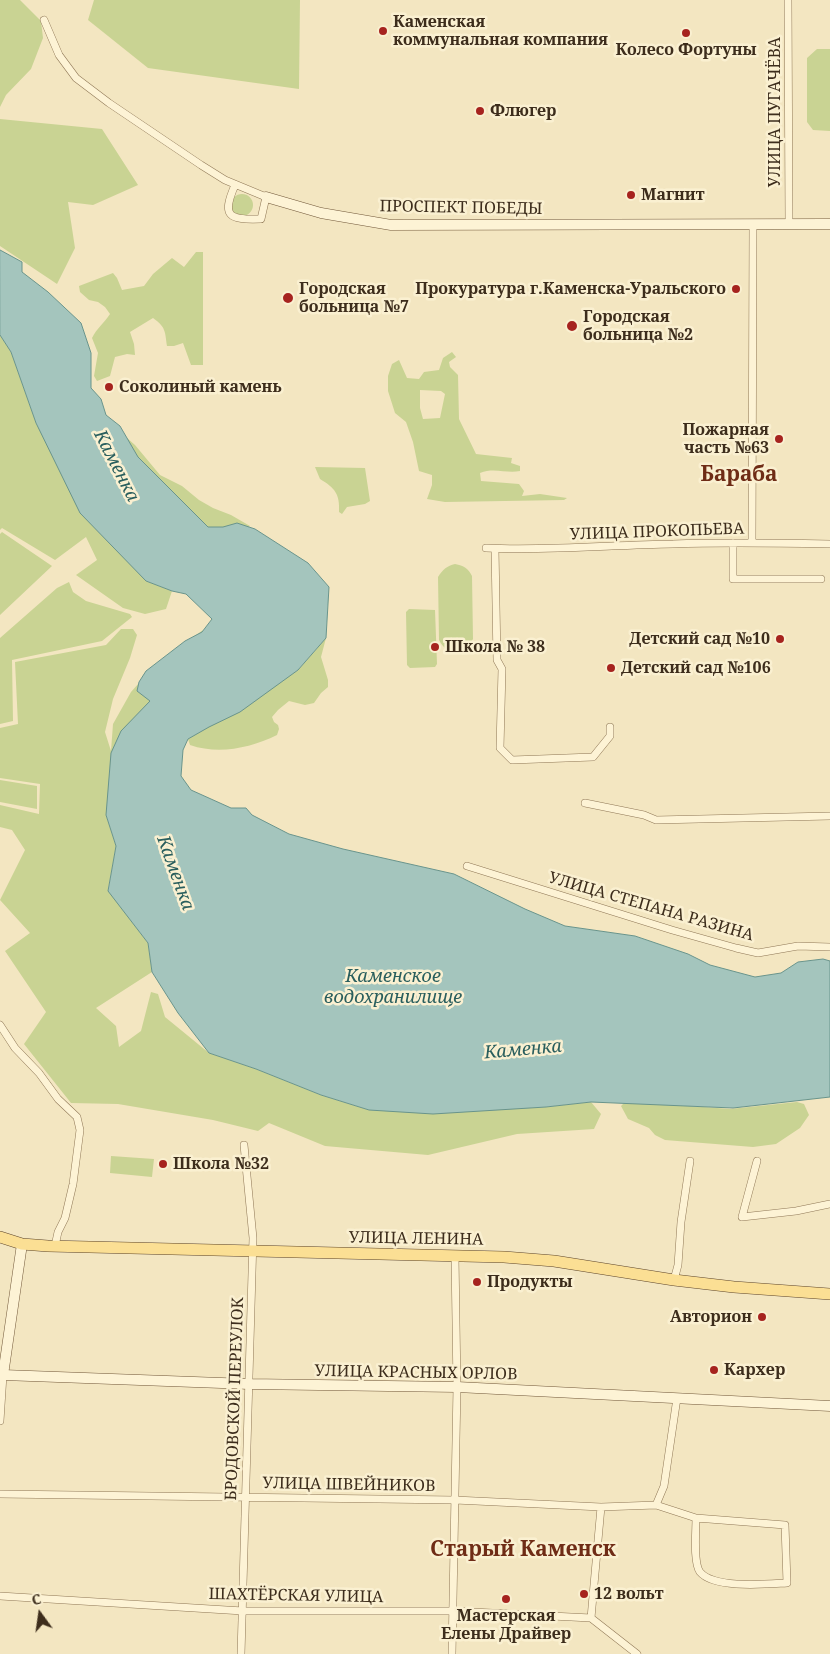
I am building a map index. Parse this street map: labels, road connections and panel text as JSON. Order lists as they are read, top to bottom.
{
  "streets": {
    "main road": ["УЛИЦА ЛЕНИНА"],
    "street": [
      "УЛИЦА ПУГАЧЁВА",
      "ПРОСПЕКТ ПОБЕДЫ",
      "УЛИЦА ПРОКОПЬЕВА",
      "УЛИЦА СТЕПАНА РАЗИНА",
      "УЛИЦА КРАСНЫХ ОРЛОВ",
      "БРОДОВСКОЙ ПЕРЕУЛОК",
      "УЛИЦА ШВЕЙНИКОВ",
      "ШАХТЁРСКАЯ УЛИЦА"
    ]
  },
  "crossings": [
    ["УЛИЦА ПУГАЧЁВА", "ПРОСПЕКТ ПОБЕДЫ"],
    ["УЛИЦА ЛЕНИНА", "БРОДОВСКОЙ ПЕРЕУЛОК"],
    ["УЛИЦА КРАСНЫХ ОРЛОВ", "БРОДОВСКОЙ ПЕРЕУЛОК"],
    ["БРОДОВСКОЙ ПЕРЕУЛОК", "УЛИЦА ШВЕЙНИКОВ"],
    ["БРОДОВСКОЙ ПЕРЕУЛОК", "ШАХТЁРСКАЯ УЛИЦА"]
  ],
  "districts": ["Бараба", "Старый Каменск"],
  "water": ["Каменка", "Каменское водохранилище"],
  "places": [
    "Каменская коммунальная компания",
    "Колесо Фортуны",
    "Флюгер",
    "Магнит",
    "Прокуратура г.Каменска-Уральского",
    "Городская больница №7",
    "Городская больница №2",
    "Соколиный камень",
    "Пожарная часть №63",
    "Детский сад №10",
    "Школа № 38",
    "Детский сад №106",
    "Школа №32",
    "Продукты",
    "Авторион",
    "Кархер",
    "12 вольт",
    "Мастерская Елены Драйвер"
  ],
  "north": "top"
}
